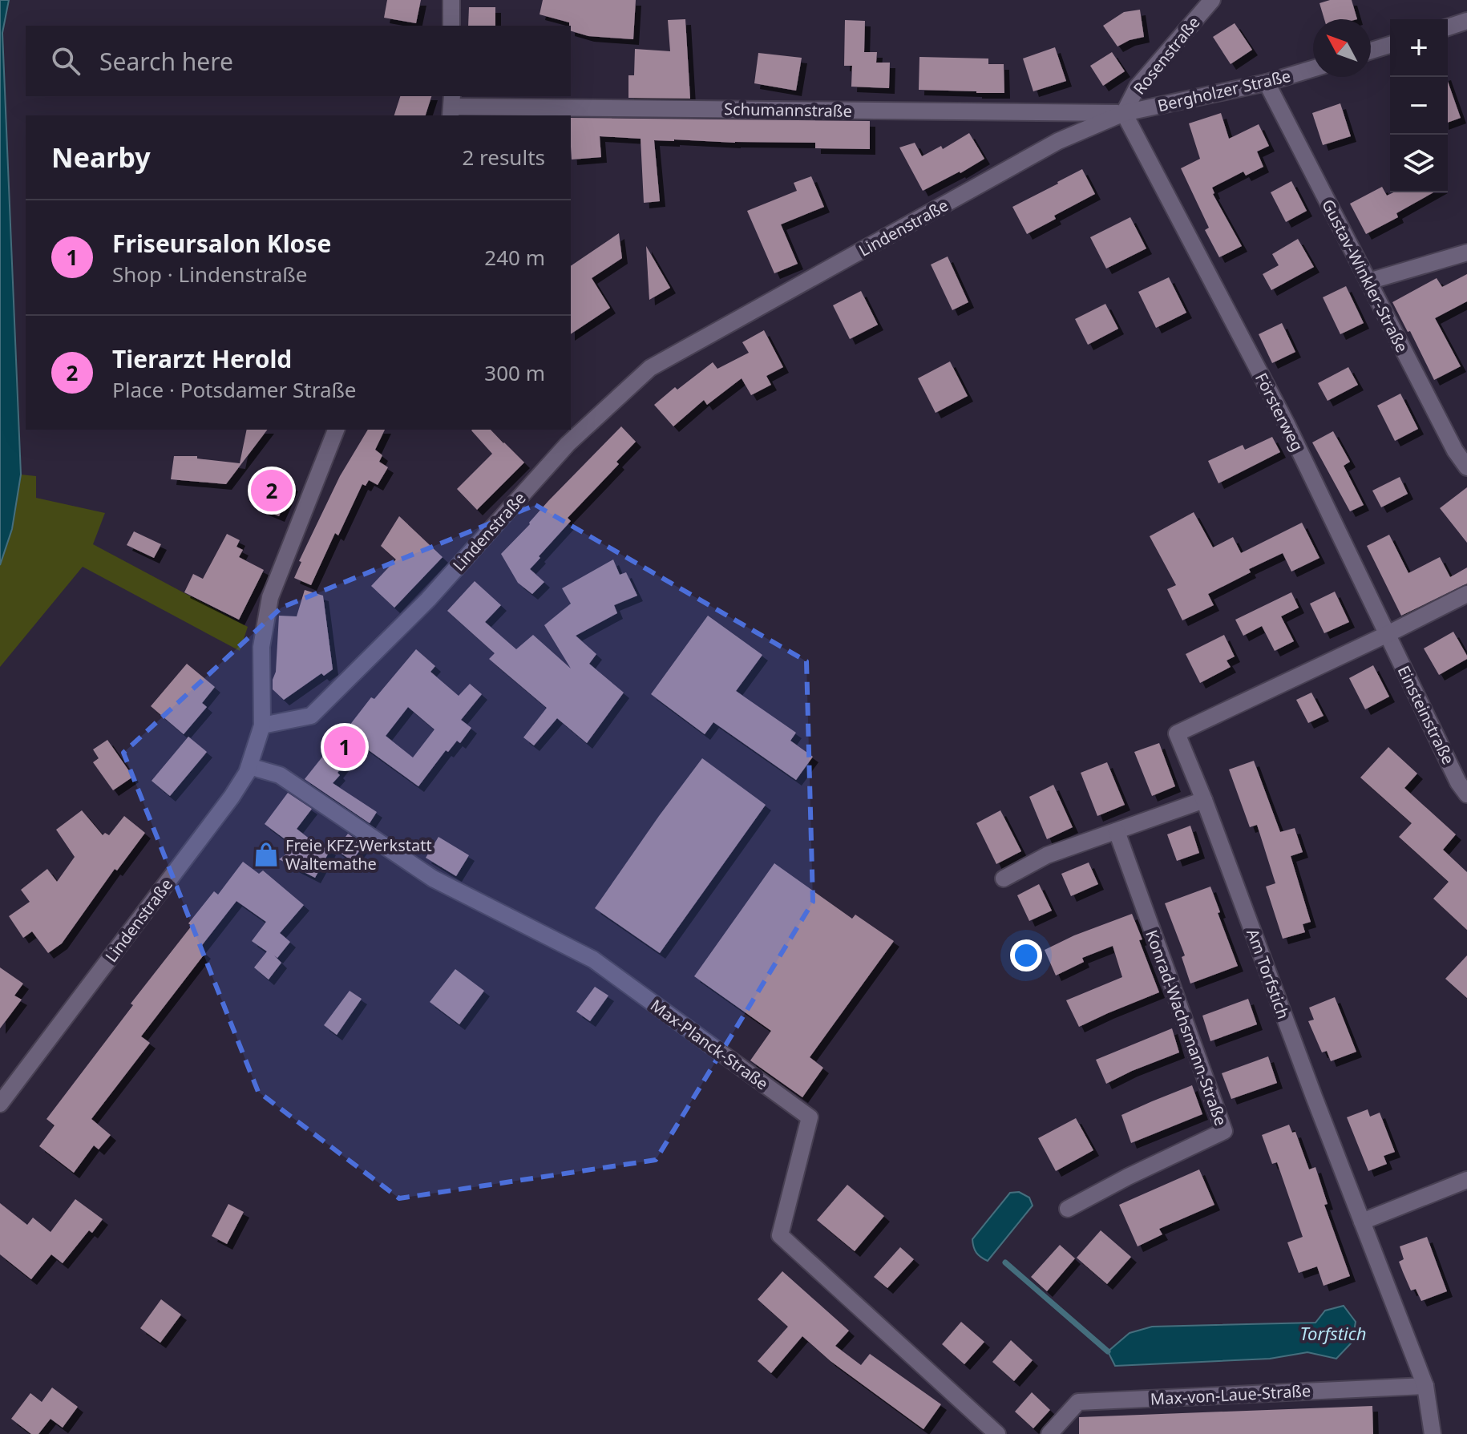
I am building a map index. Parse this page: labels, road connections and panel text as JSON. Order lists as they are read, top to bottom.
{
  "streets": {
    "street": [
      "Rosenstraße",
      "Bergholzer Straße",
      "Schumannstraße",
      "Lindenstraße",
      "Gustav-Winkler-Straße",
      "Försterweg",
      "Einsteinstraße",
      "Am Torfstich",
      "Konrad-Wachsmann-Straße",
      "Max-Planck-Straße",
      "Max-von-Laue-Straße"
    ]
  },
  "crossings": [
    ["Rosenstraße", "Bergholzer Straße"],
    ["Rosenstraße", "Schumannstraße"],
    ["Rosenstraße", "Lindenstraße"],
    ["Rosenstraße", "Försterweg"],
    ["Bergholzer Straße", "Schumannstraße"],
    ["Bergholzer Straße", "Lindenstraße"],
    ["Bergholzer Straße", "Gustav-Winkler-Straße"],
    ["Bergholzer Straße", "Försterweg"],
    ["Schumannstraße", "Lindenstraße"],
    ["Schumannstraße", "Försterweg"],
    ["Lindenstraße", "Försterweg"],
    ["Lindenstraße", "Max-Planck-Straße"],
    ["Försterweg", "Einsteinstraße"],
    ["Försterweg", "Am Torfstich"],
    ["Einsteinstraße", "Am Torfstich"],
    ["Am Torfstich", "Max-von-Laue-Straße"]
  ],
  "water": ["Torfstich"],
  "places": {
    "shop": ["Freie KFZ-Werkstatt Waltemathe"]
  },
  "north": "top left",
  "page": {
    "map_buttons": ["+", "−"],
    "search": "Search here",
    "heading": ["Nearby", "2 results"],
    "list": [
      {
        "mark": "1",
        "name": "Friseursalon Klose",
        "note": "Shop · Lindenstraße",
        "value": "240 m"
      },
      {
        "mark": "2",
        "name": "Tierarzt Herold",
        "note": "Place · Potsdamer Straße",
        "value": "300 m"
      }
    ],
    "pins": ["2", "1"]
  }
}
